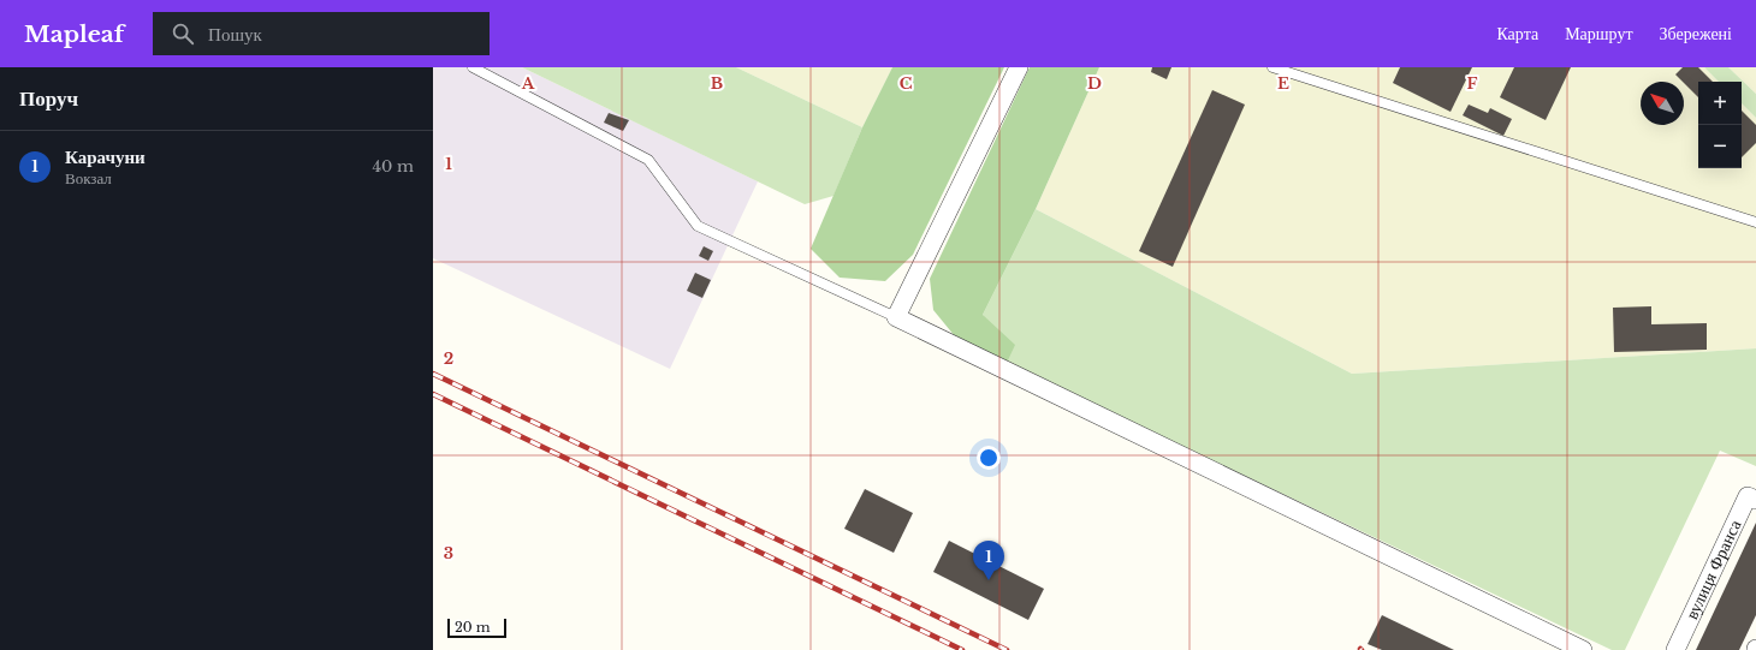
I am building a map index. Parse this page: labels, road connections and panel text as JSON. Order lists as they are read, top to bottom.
{
  "streets": {
    "street": ["вулиця Франса"]
  },
  "scale_bar": "20 m",
  "north": "top left",
  "page": {
    "header": "Mapleaf",
    "search": "Пошук",
    "nav": ["Карта", "Маршрут", "Збережені"],
    "heading": "Поруч",
    "map_buttons": ["+", "−"],
    "list": [
      {
        "mark": "1",
        "name": "Карачуни",
        "note": "Вокзал",
        "value": "40 m"
      }
    ],
    "pins": "1",
    "scale": "20 m"
  },
  "grid": {
    "columns": [
      "A",
      "B",
      "C",
      "D",
      "E",
      "F"
    ],
    "rows": ["1", "2", "3"]
  }
}
